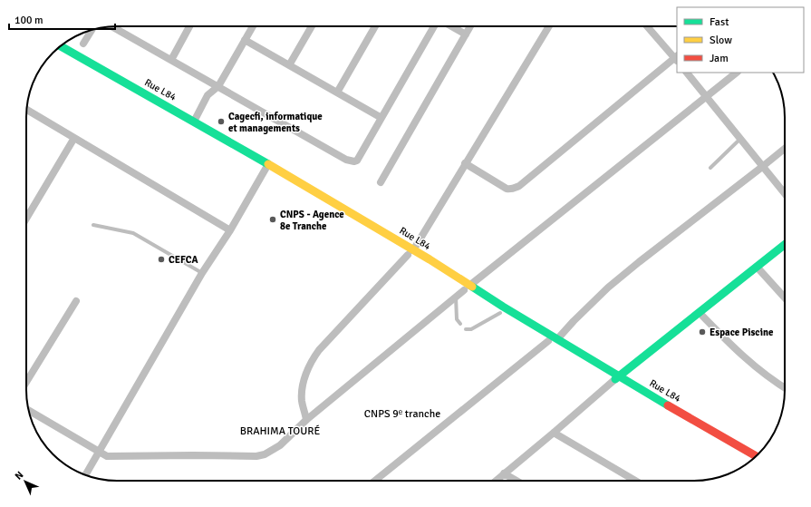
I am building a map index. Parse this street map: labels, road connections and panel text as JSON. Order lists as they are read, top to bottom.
{
  "streets": {
    "street": ["Rue L84"]
  },
  "districts": ["CNPS 9ᵉ tranche", "BRAHIMA TOURÉ"],
  "places": [
    "Cagecfi, informatique et managements",
    "CNPS - Agence 8e Tranche",
    "CEFCA",
    "Espace Piscine"
  ],
  "legend": ["Fast", "Slow", "Jam"],
  "scale_bar": "100 m",
  "north": "top left"
}
